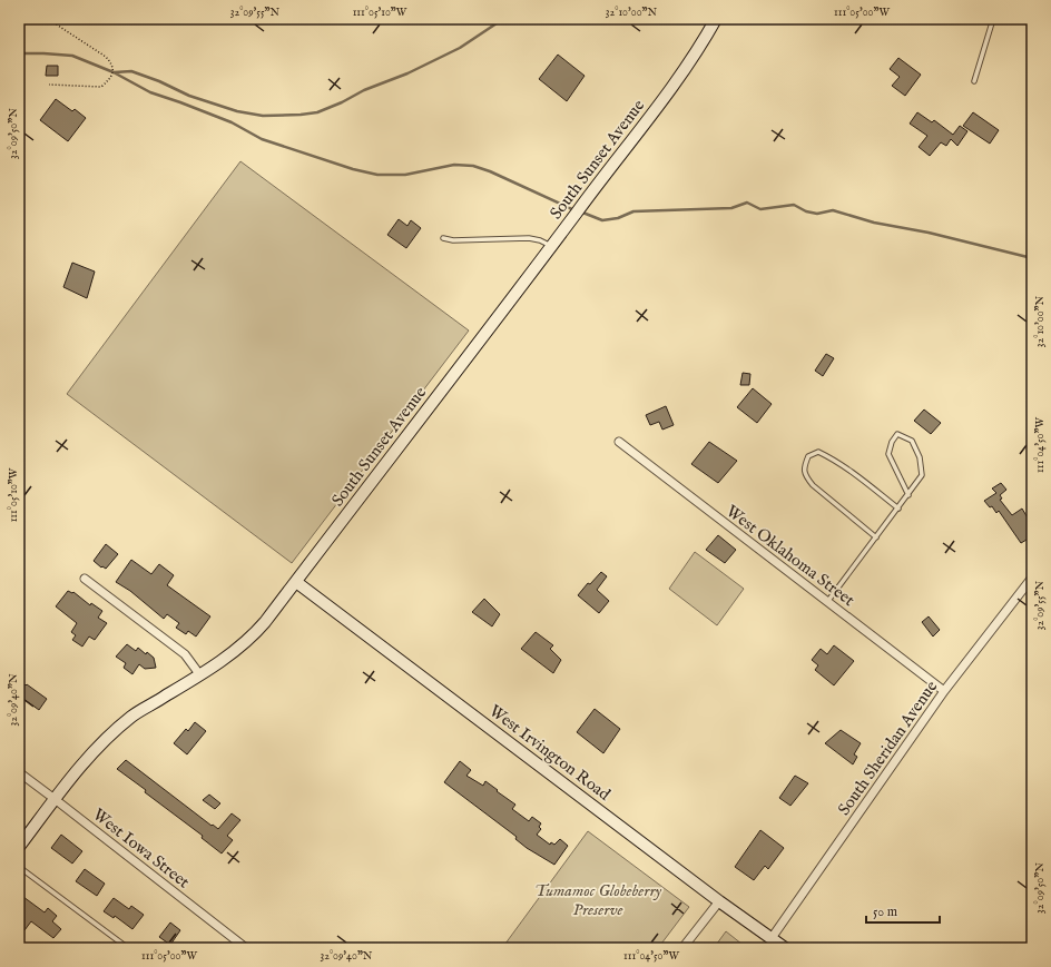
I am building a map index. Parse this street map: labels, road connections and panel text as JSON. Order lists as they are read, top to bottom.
{
  "streets": {
    "street": [
      "South Sunset Avenue",
      "West Oklahoma Street",
      "South Sheridan Avenue",
      "West Irvington Road",
      "West Iowa Street"
    ]
  },
  "crossings": [
    ["South Sunset Avenue", "West Irvington Road"],
    ["South Sunset Avenue", "West Iowa Street"],
    ["West Oklahoma Street", "South Sheridan Avenue"],
    ["South Sheridan Avenue", "West Irvington Road"]
  ],
  "parks": ["Tumamoc Globeberry Preserve"],
  "scale_bar": "50 m",
  "coordinates": [
    "32°09'55\"N",
    "111°05'10\"W",
    "32°10'00\"N",
    "111°05'00\"W",
    "32°09'50\"N",
    "111°04'50\"W",
    "32°09'40\"N"
  ]
}
